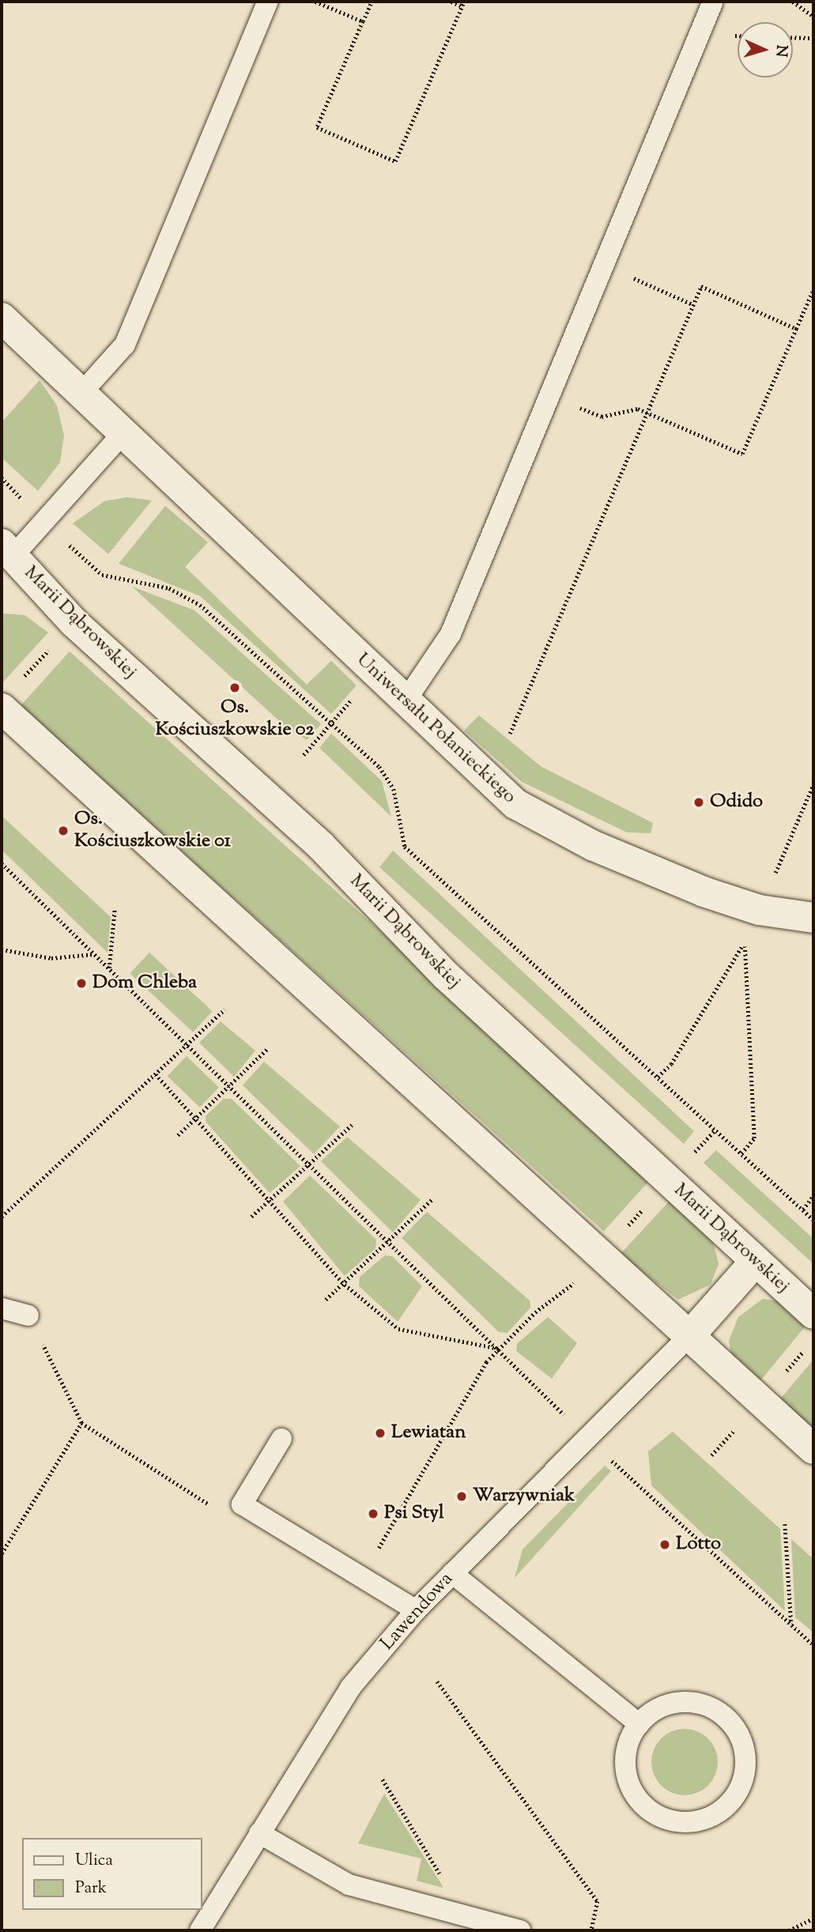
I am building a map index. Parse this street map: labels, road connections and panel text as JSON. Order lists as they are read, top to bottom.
{
  "streets": {
    "street": ["Marii Dąbrowskiej", "Uniwersału Połanieckiego"],
    "lane": ["Lawendowa"]
  },
  "places": [
    "Os. Kościuszkowskie 02",
    "Odido",
    "Os. Kościuszkowskie 01",
    "Dom Chleba",
    "Lewiatan",
    "Warzywniak",
    "Psi Styl",
    "Lotto"
  ],
  "legend": ["Ulica", "Park"],
  "north": "right"
}
